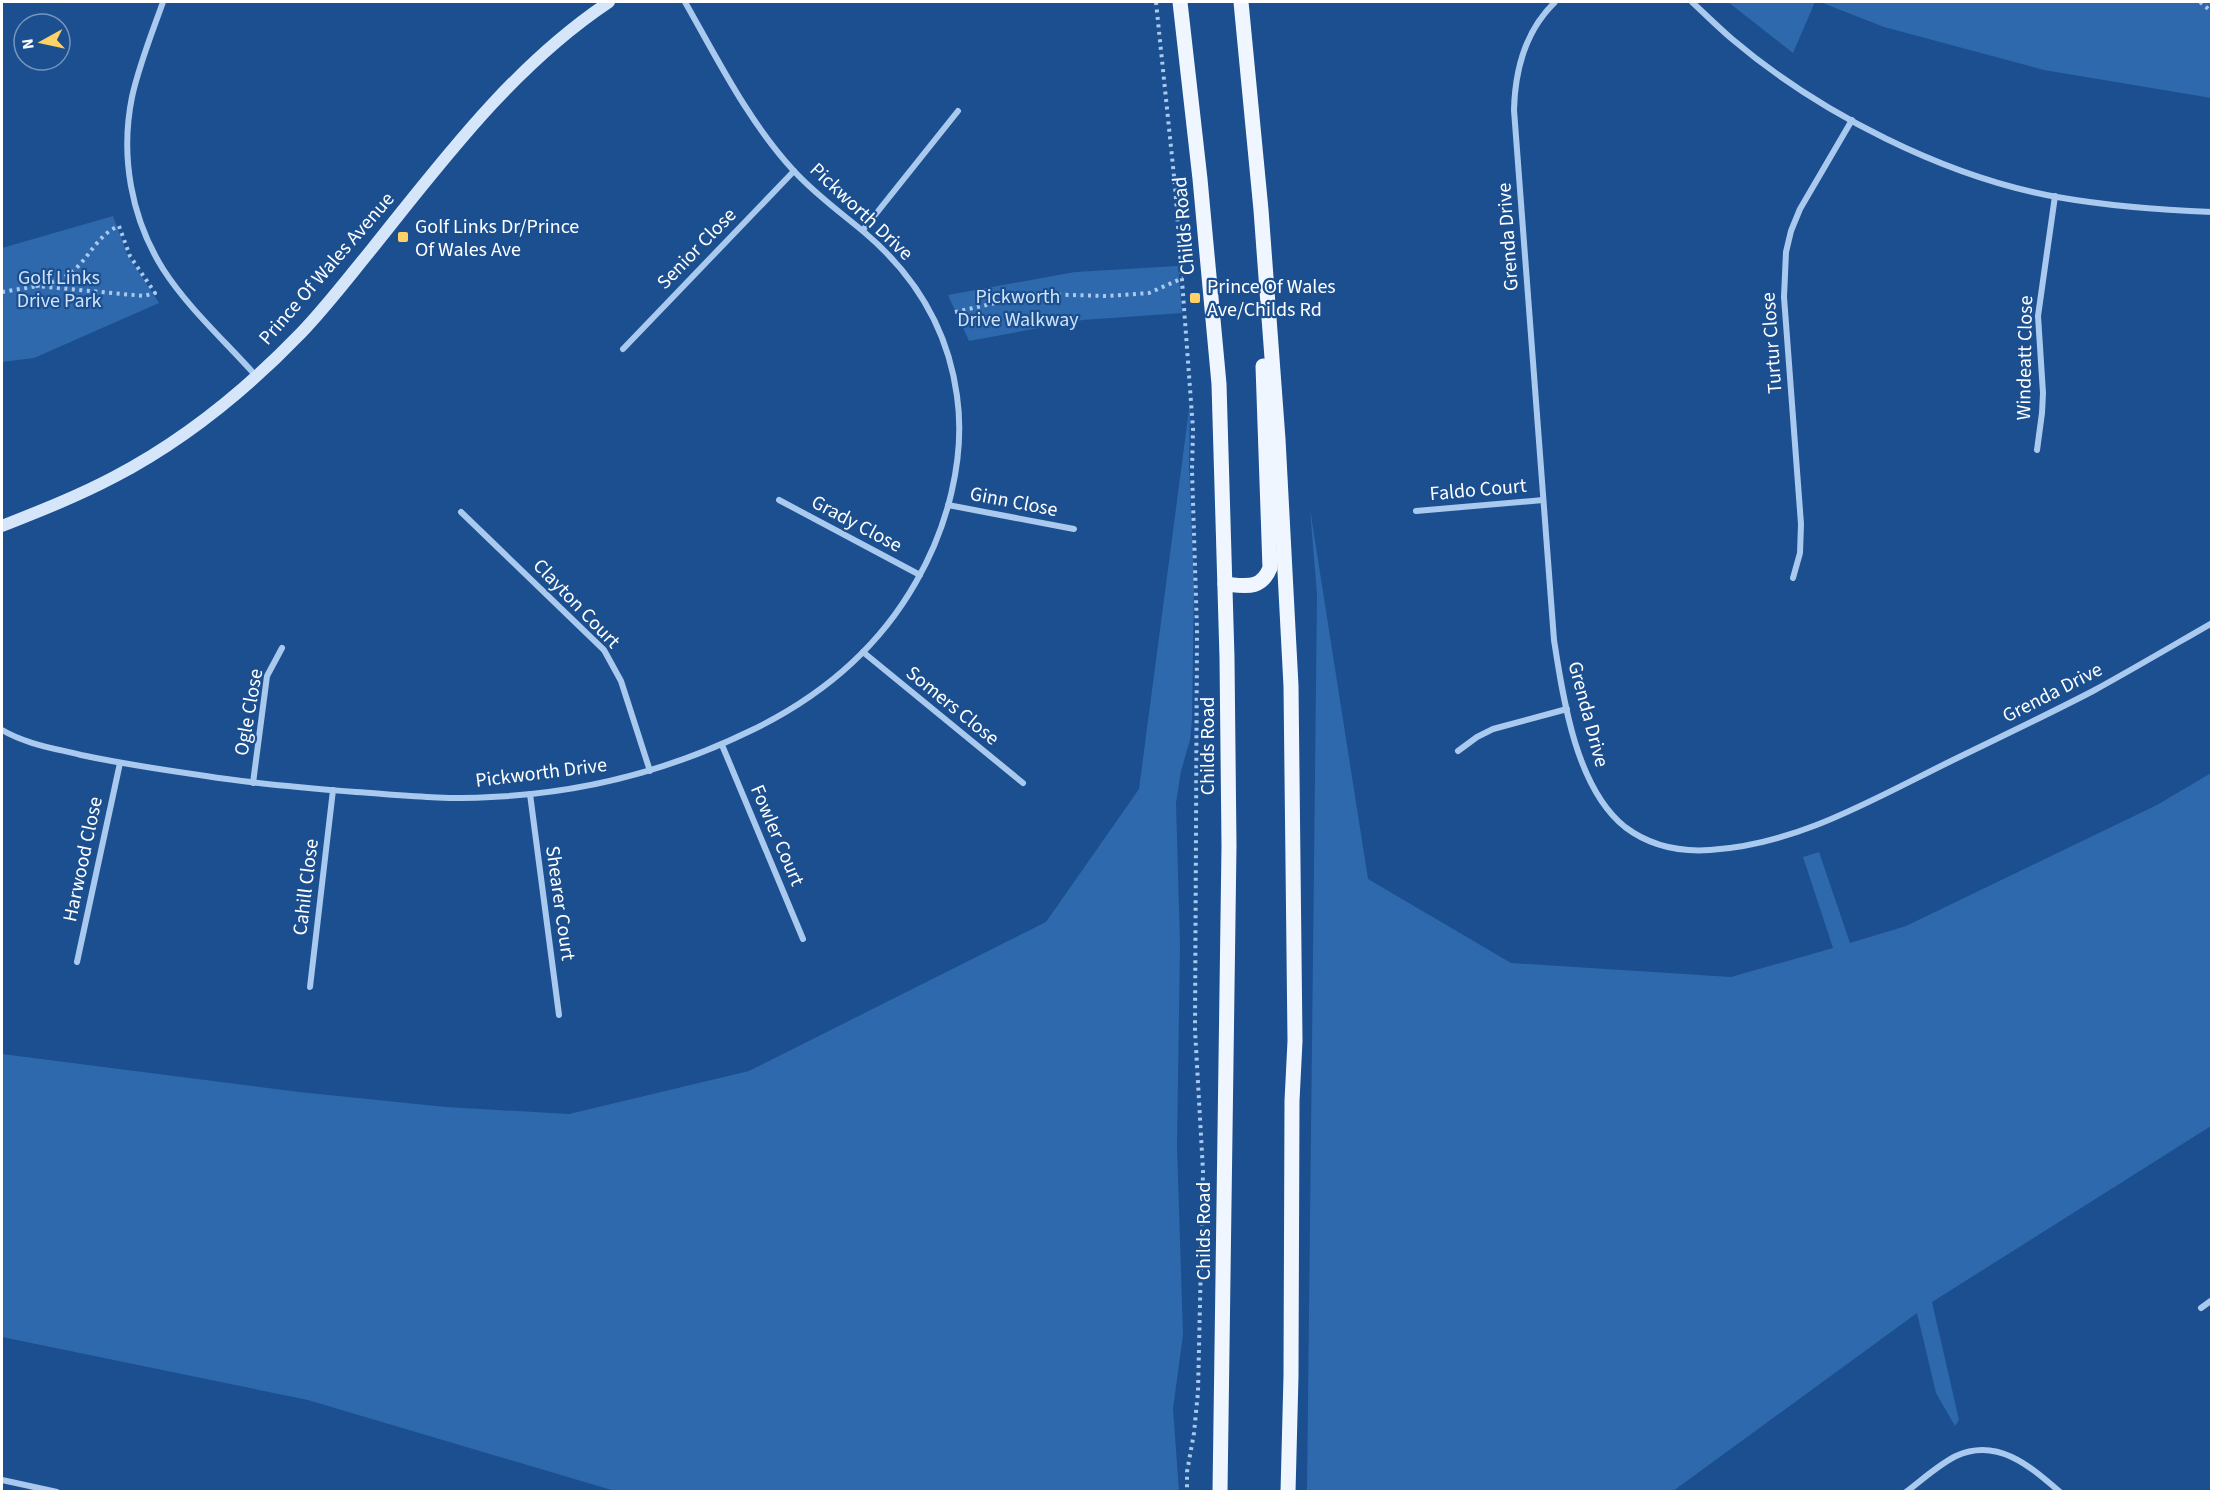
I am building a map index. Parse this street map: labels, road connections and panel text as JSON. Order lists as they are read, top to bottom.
{
  "streets": {
    "main road": ["Childs Road"],
    "street": [
      "Pickworth Drive",
      "Grenda Drive",
      "Senior Close",
      "Prince Of Wales Avenue",
      "Turtur Close",
      "Windeatt Close",
      "Faldo Court",
      "Ginn Close",
      "Grady Close",
      "Clayton Court",
      "Somers Close",
      "Ogle Close",
      "Fowler Court",
      "Harwood Close",
      "Cahill Close",
      "Shearer Court"
    ]
  },
  "crossings": [
    ["Pickworth Drive", "Senior Close"],
    ["Pickworth Drive", "Ginn Close"],
    ["Pickworth Drive", "Grady Close"],
    ["Pickworth Drive", "Clayton Court"],
    ["Pickworth Drive", "Somers Close"],
    ["Pickworth Drive", "Ogle Close"],
    ["Pickworth Drive", "Fowler Court"],
    ["Pickworth Drive", "Harwood Close"],
    ["Pickworth Drive", "Cahill Close"],
    ["Pickworth Drive", "Shearer Court"],
    ["Grenda Drive", "Faldo Court"]
  ],
  "parks": ["Golf Links Drive Park", "Pickworth Drive Walkway"],
  "places": {
    "transit": ["Golf Links Dr/Prince Of Wales Ave", "Prince Of Wales Ave/Childs Rd"]
  },
  "north": "left"
}
